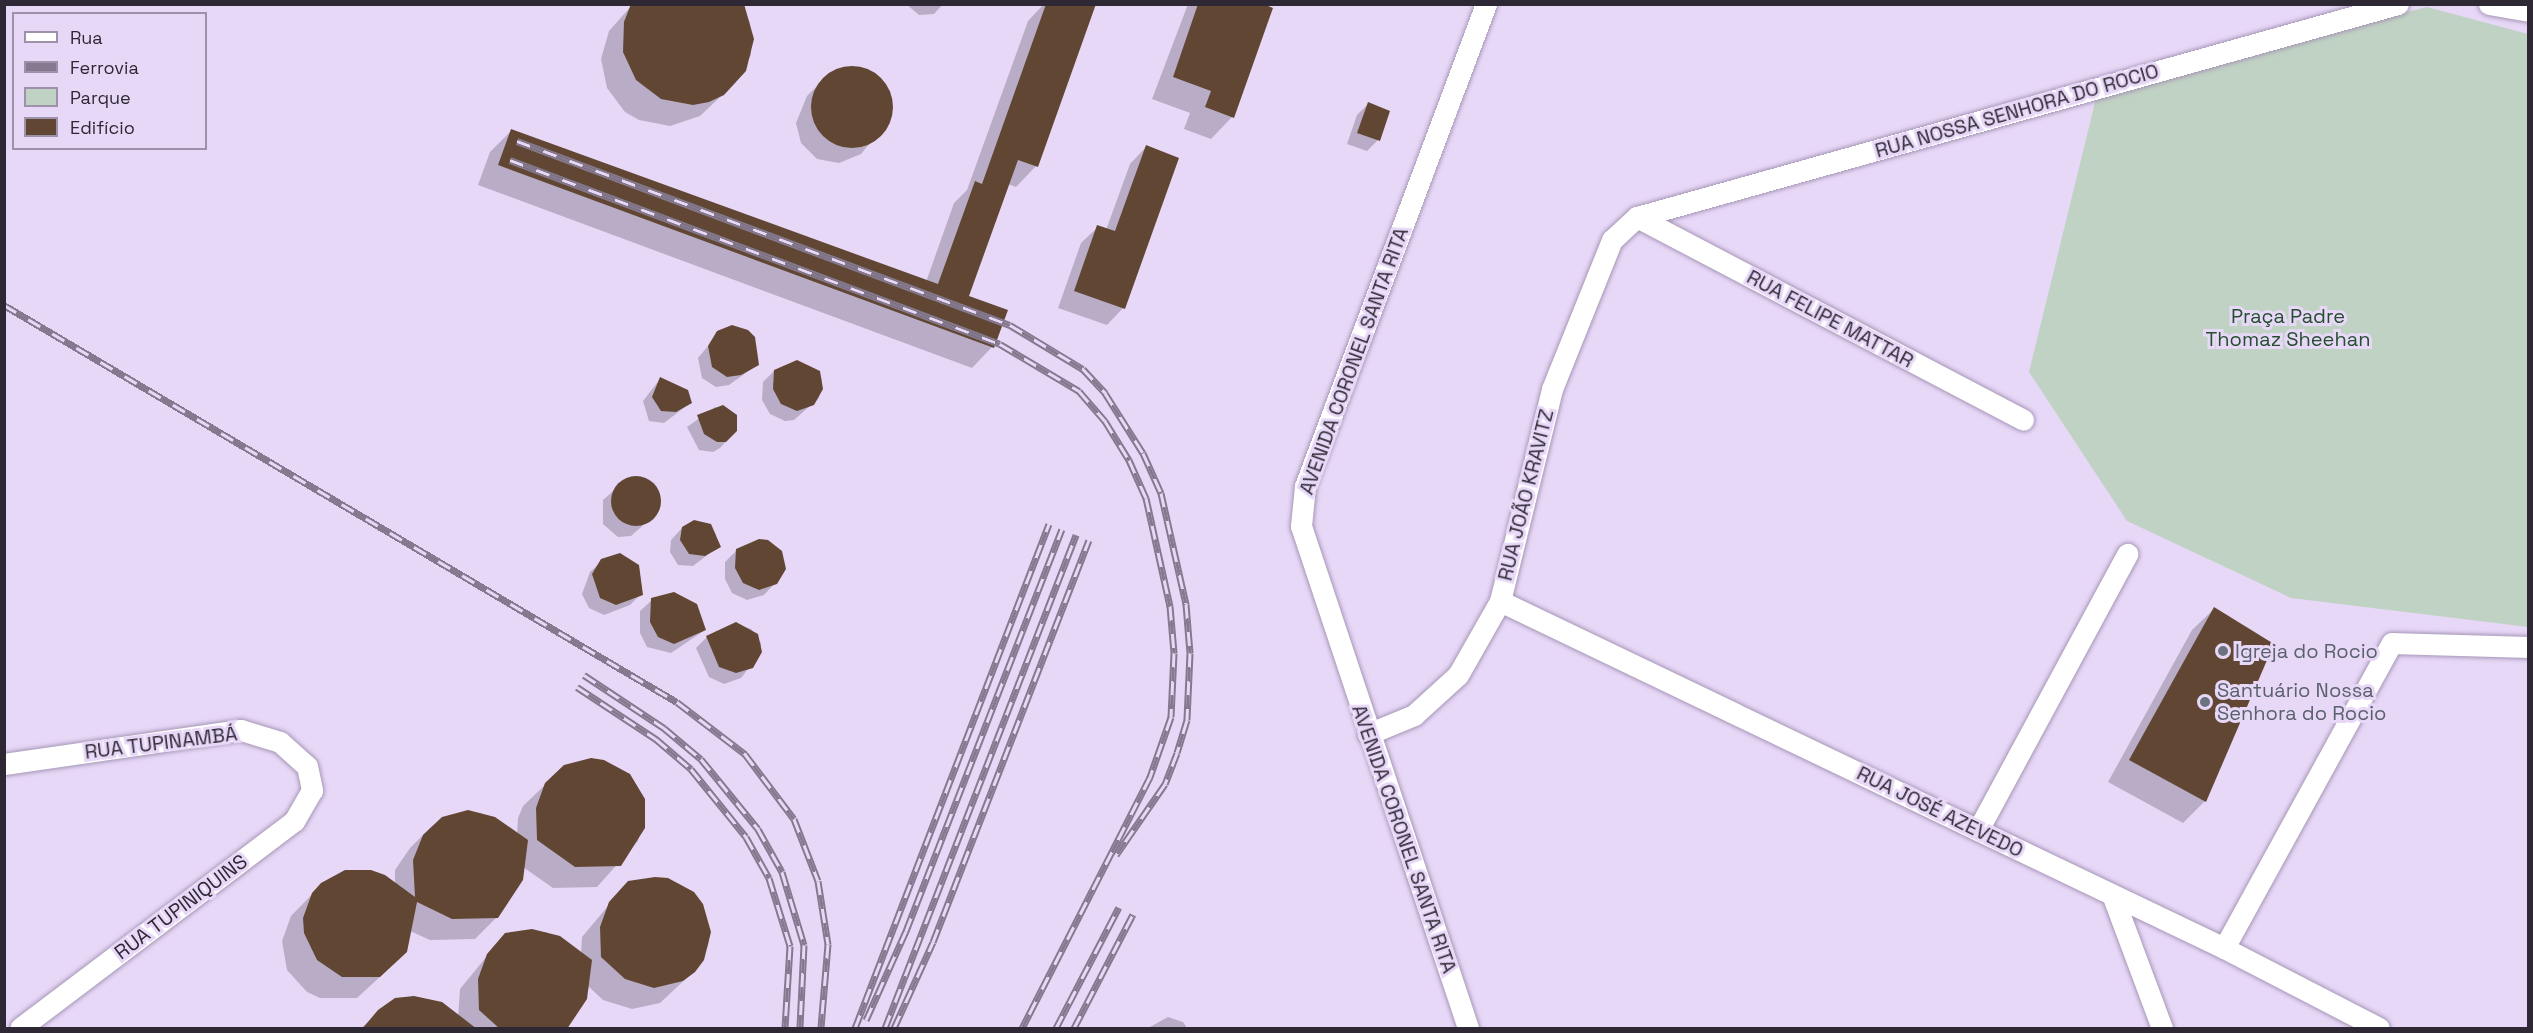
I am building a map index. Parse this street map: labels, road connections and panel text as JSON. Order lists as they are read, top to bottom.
{
  "streets": {
    "street": [
      "RUA NOSSA SENHORA DO ROCIO",
      "RUA FELIPE MATTAR",
      "AVENIDA CORONEL SANTA RITA",
      "RUA JOÃO KRAVITZ",
      "RUA TUPINAMBÁ",
      "RUA JOSÉ AZEVEDO",
      "RUA TUPINIQUINS"
    ]
  },
  "crossings": [
    ["RUA NOSSA SENHORA DO ROCIO", "RUA FELIPE MATTAR"],
    ["RUA NOSSA SENHORA DO ROCIO", "RUA JOÃO KRAVITZ"],
    ["RUA FELIPE MATTAR", "RUA JOÃO KRAVITZ"],
    ["AVENIDA CORONEL SANTA RITA", "RUA JOÃO KRAVITZ"],
    ["RUA JOÃO KRAVITZ", "RUA JOSÉ AZEVEDO"],
    ["RUA TUPINAMBÁ", "RUA TUPINIQUINS"]
  ],
  "parks": ["Praça Padre Thomaz Sheehan"],
  "places": ["Igreja do Rocio", "Santuário Nossa Senhora do Rocio"],
  "legend": [
    "Rua",
    "Ferrovia",
    "Parque",
    "Edifício"
  ]
}
